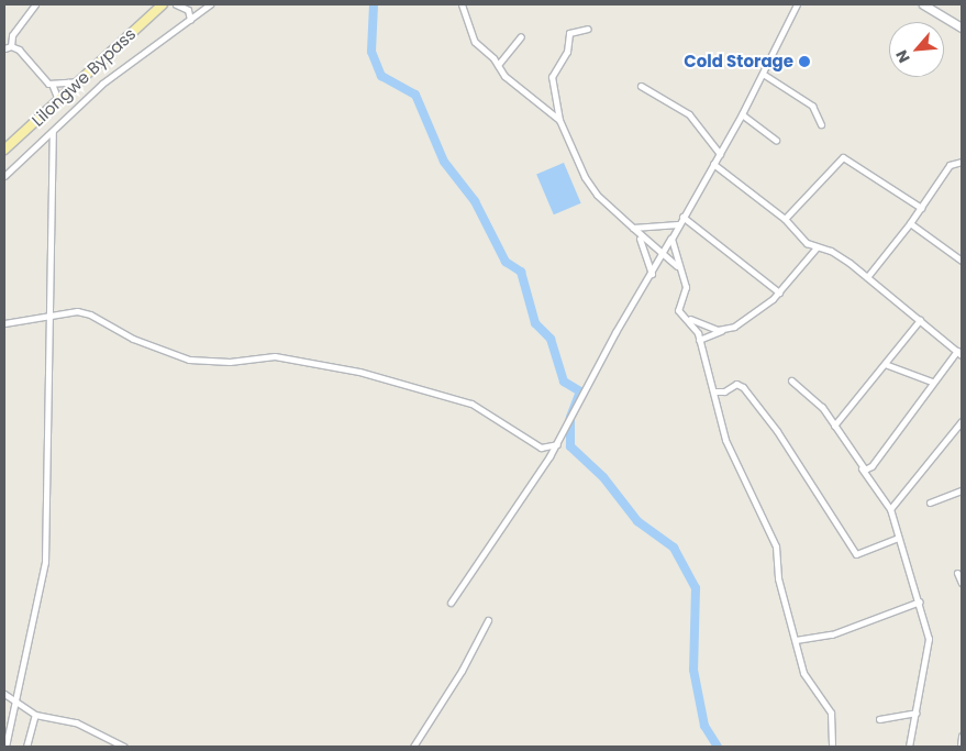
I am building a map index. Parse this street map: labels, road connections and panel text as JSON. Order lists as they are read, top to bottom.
{
  "streets": {
    "main road": ["Lilongwe Bypass"]
  },
  "places": ["Cold Storage"],
  "north": "bottom left"
}
